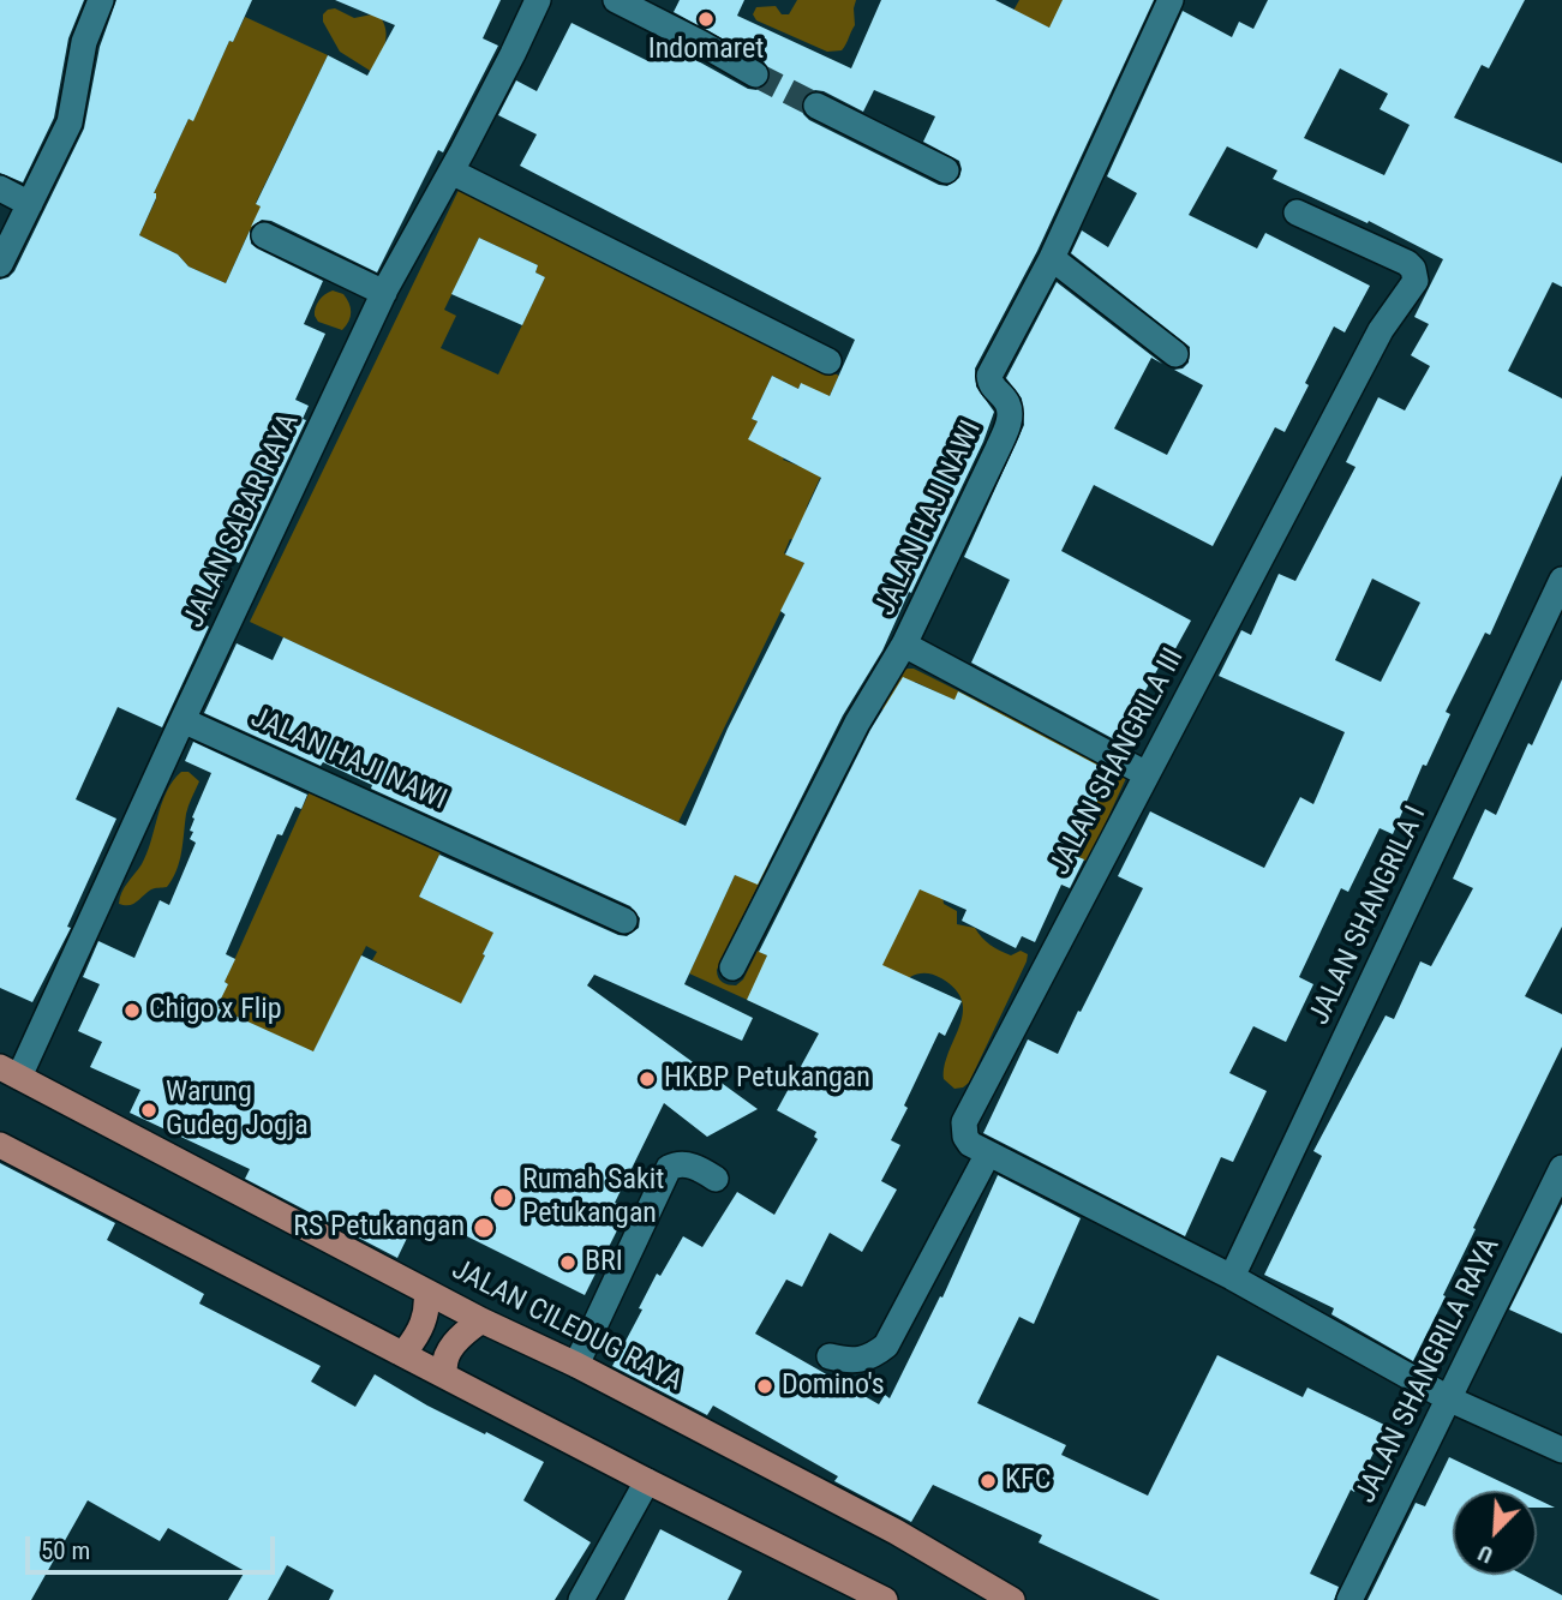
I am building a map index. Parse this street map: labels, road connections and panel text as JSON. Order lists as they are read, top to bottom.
{
  "streets": {
    "main road": ["JALAN CILEDUG RAYA"],
    "street": [
      "JALAN HAJI NAWI",
      "JALAN SABAR RAYA",
      "JALAN SHANGRILA III",
      "JALAN SHANGRILA I",
      "JALAN SHANGRILA RAYA"
    ]
  },
  "crossings": [
    ["JALAN HAJI NAWI", "JALAN SABAR RAYA"],
    ["JALAN SABAR RAYA", "JALAN CILEDUG RAYA"],
    ["JALAN SHANGRILA III", "JALAN SHANGRILA I"],
    ["JALAN SHANGRILA III", "JALAN SHANGRILA RAYA"]
  ],
  "places": [
    "Indomaret",
    "Chigo x Flip",
    "HKBP Petukangan",
    "Warung Gudeg Jogja",
    "Rumah Sakit Petukangan",
    "RS Petukangan",
    "BRI",
    "Domino's",
    "KFC"
  ],
  "scale_bar": "50 m",
  "north": "bottom left"
}
